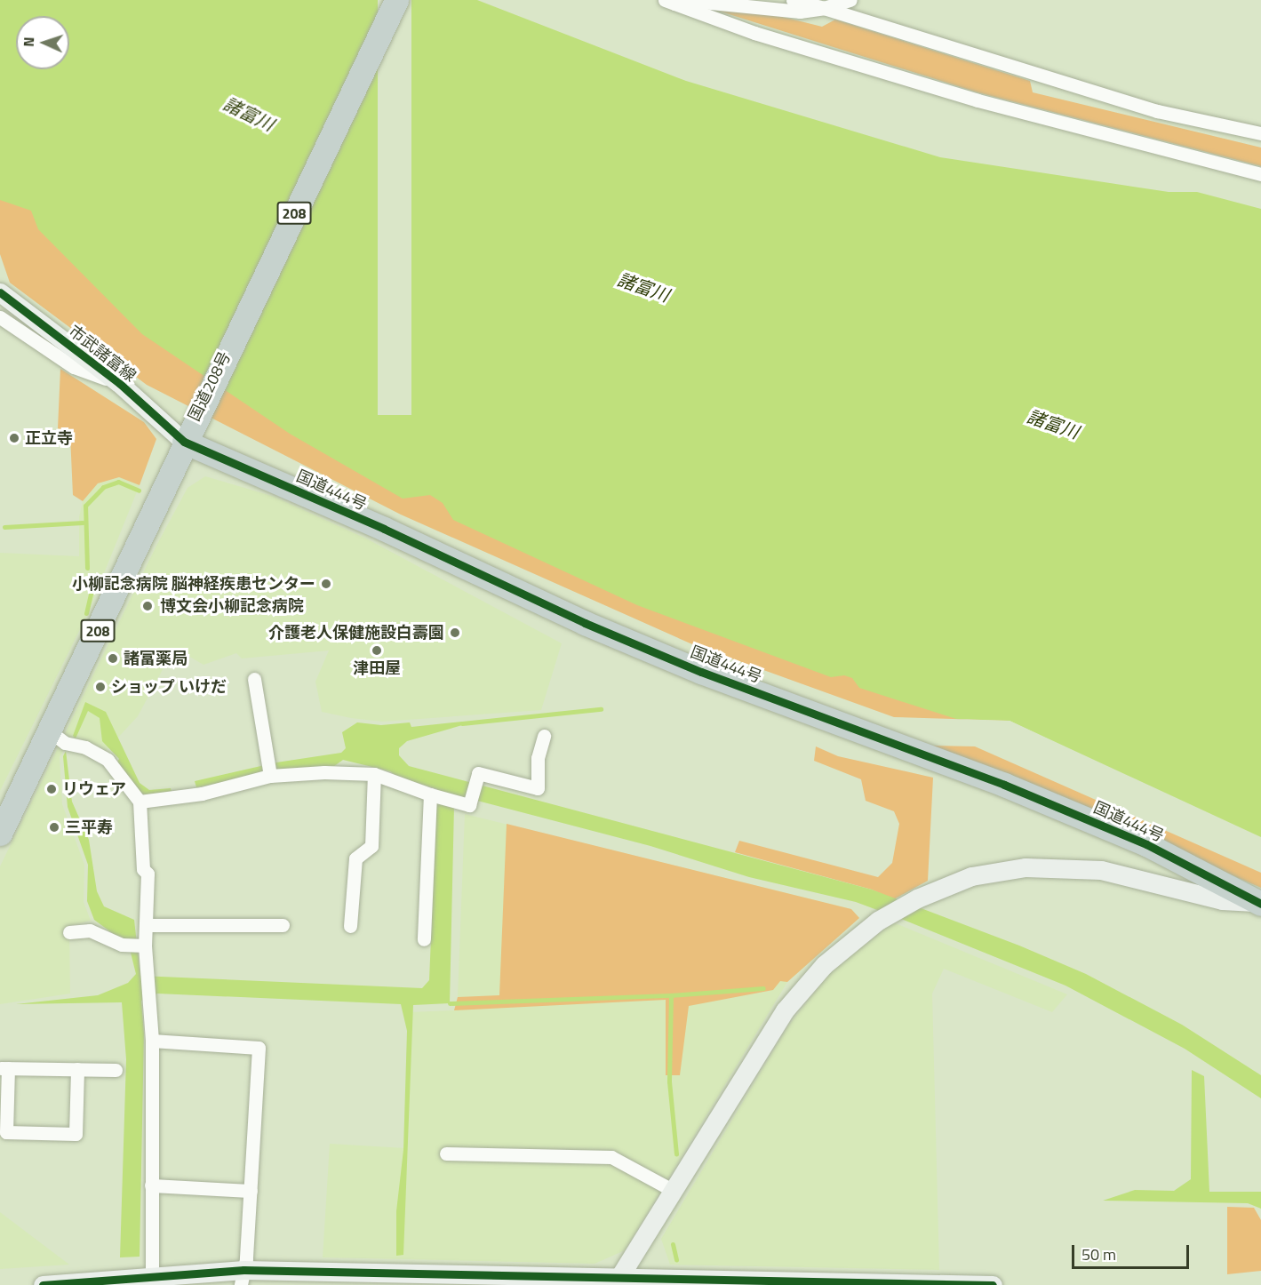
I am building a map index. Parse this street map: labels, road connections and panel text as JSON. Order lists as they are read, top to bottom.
{
  "streets": {
    "highway": ["208", "国道208号", "国道444号"],
    "street": ["市武諸富線"]
  },
  "crossings": [
    ["市武諸富線", "国道208号"],
    ["市武諸富線", "国道444号"],
    ["国道208号", "国道444号"]
  ],
  "water": ["諸富川"],
  "places": [
    "正立寺",
    "小柳記念病院 脳神経疾患センター",
    "博文会小柳記念病院",
    "介護老人保健施設白壽園",
    "津田屋",
    "諸富薬局",
    "ショップ いけだ",
    "リウェア",
    "三平寿"
  ],
  "scale_bar": "50 m",
  "north": "left"
}
